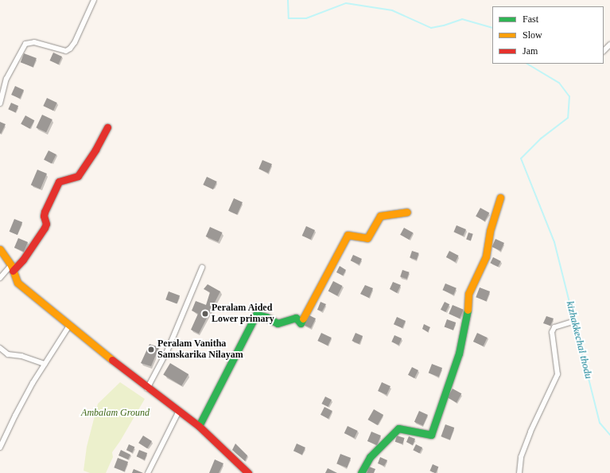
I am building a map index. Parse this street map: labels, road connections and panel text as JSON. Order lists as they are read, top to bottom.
{
  "water": ["kizhakkechal thodu"],
  "parks": ["Ambalam Ground"],
  "places": ["Peralam Aided Lower primary", "Peralam Vanitha Samskarika Nilayam"],
  "legend": ["Fast", "Slow", "Jam"]
}
